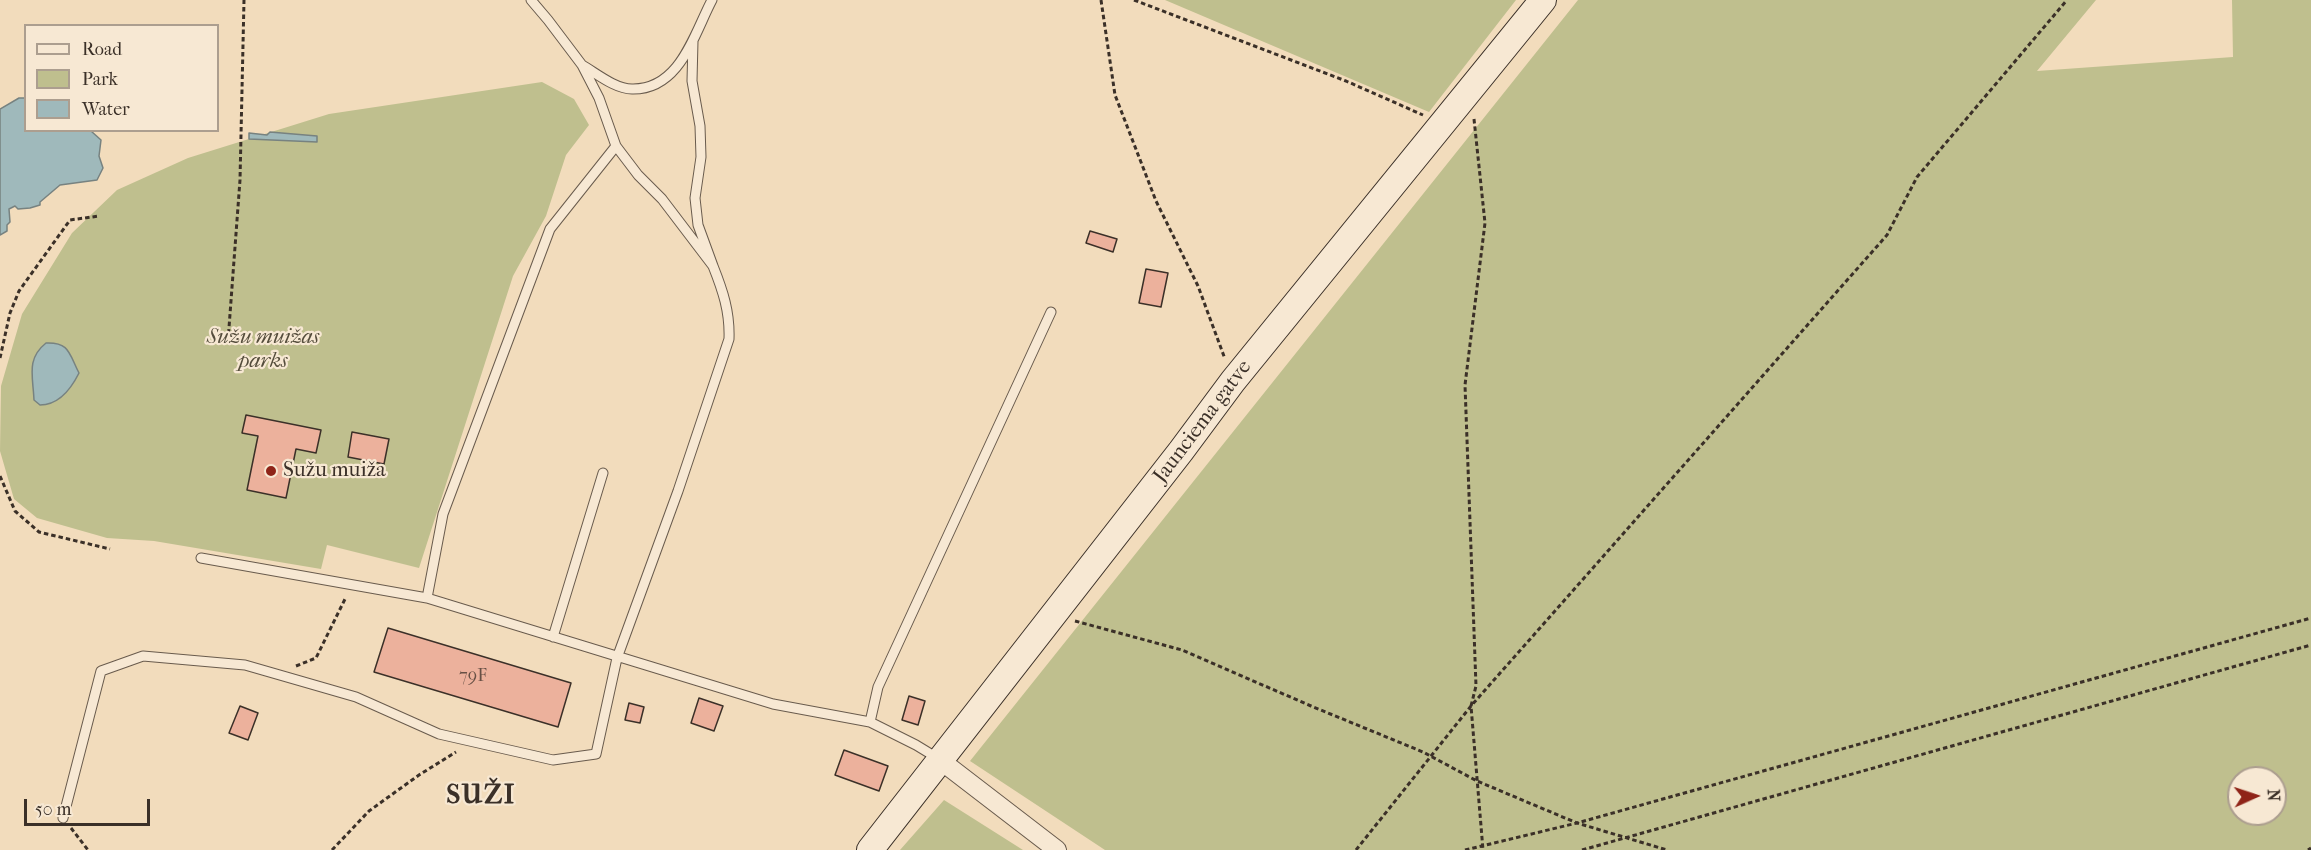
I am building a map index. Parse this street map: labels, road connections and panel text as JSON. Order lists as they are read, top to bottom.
{
  "streets": {
    "main road": ["Jaunciema gatve"]
  },
  "districts": ["SUŽI"],
  "parks": ["Sužu muižas parks"],
  "places": ["Sužu muiža"],
  "house_numbers": ["79F"],
  "legend": ["Road", "Park", "Water"],
  "scale_bar": "50 m",
  "north": "right"
}
